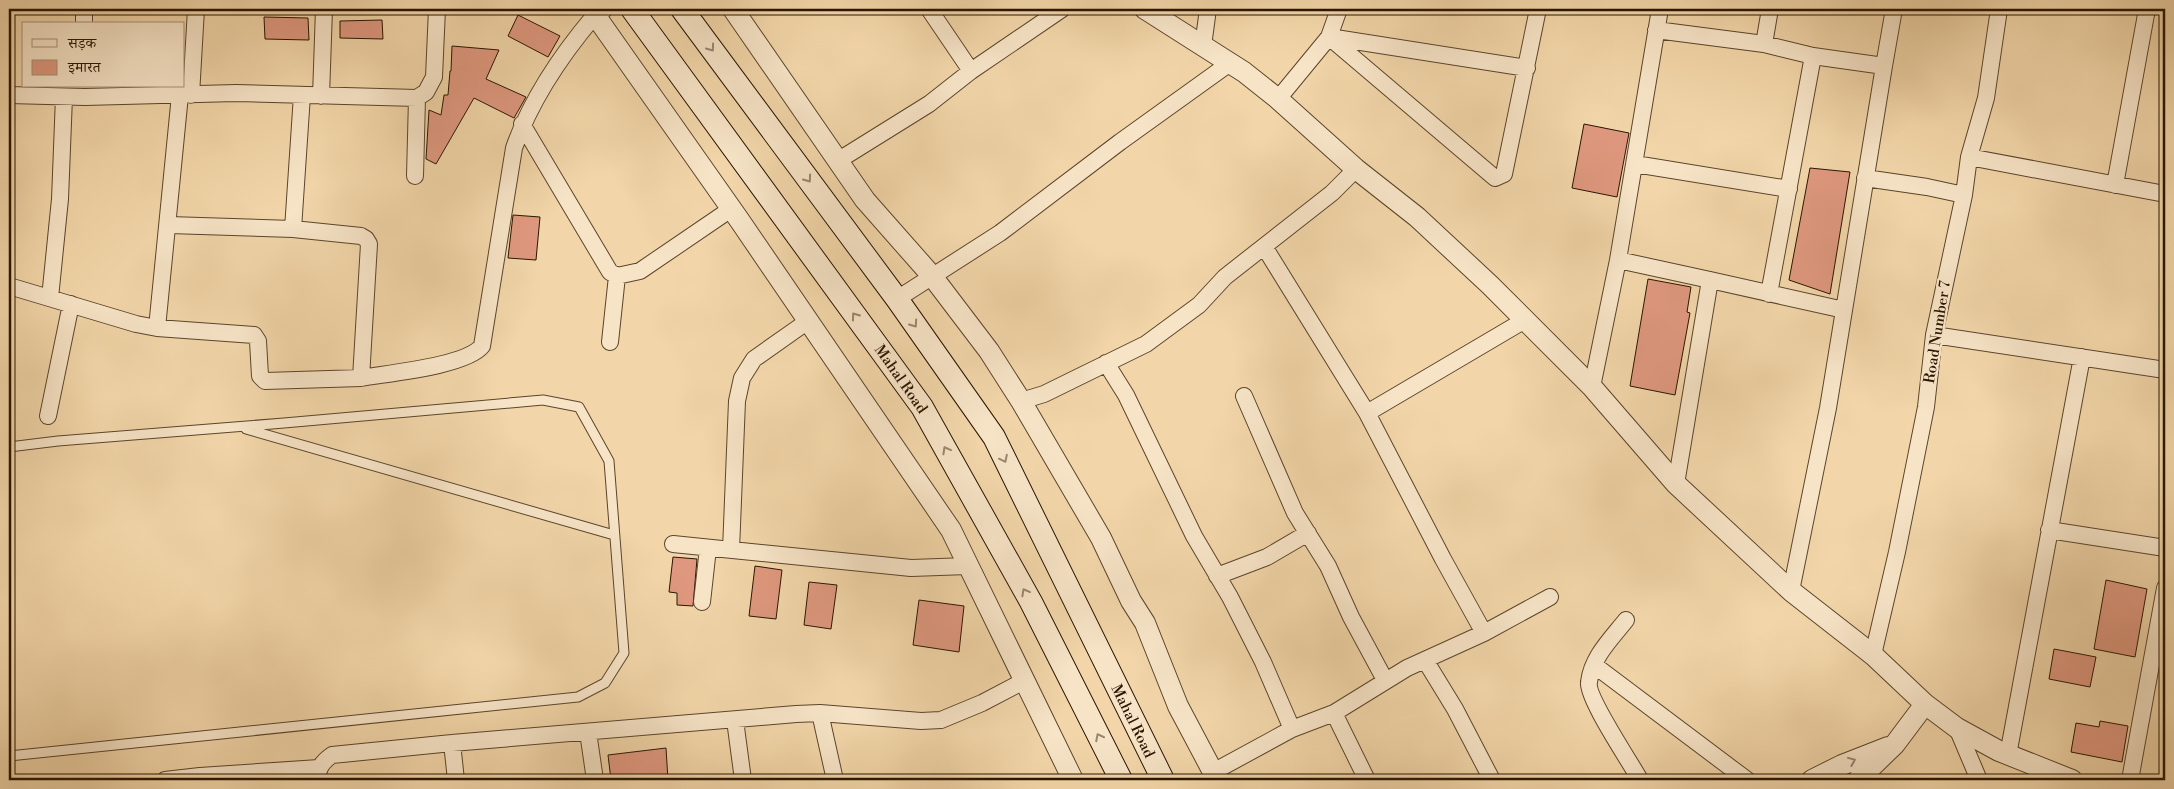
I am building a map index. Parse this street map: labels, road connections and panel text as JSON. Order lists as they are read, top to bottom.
{
  "streets": {
    "main road": ["Mahal Road"],
    "street": ["Road Number 7"]
  },
  "legend": ["सड़क", "इमारत"]
}
